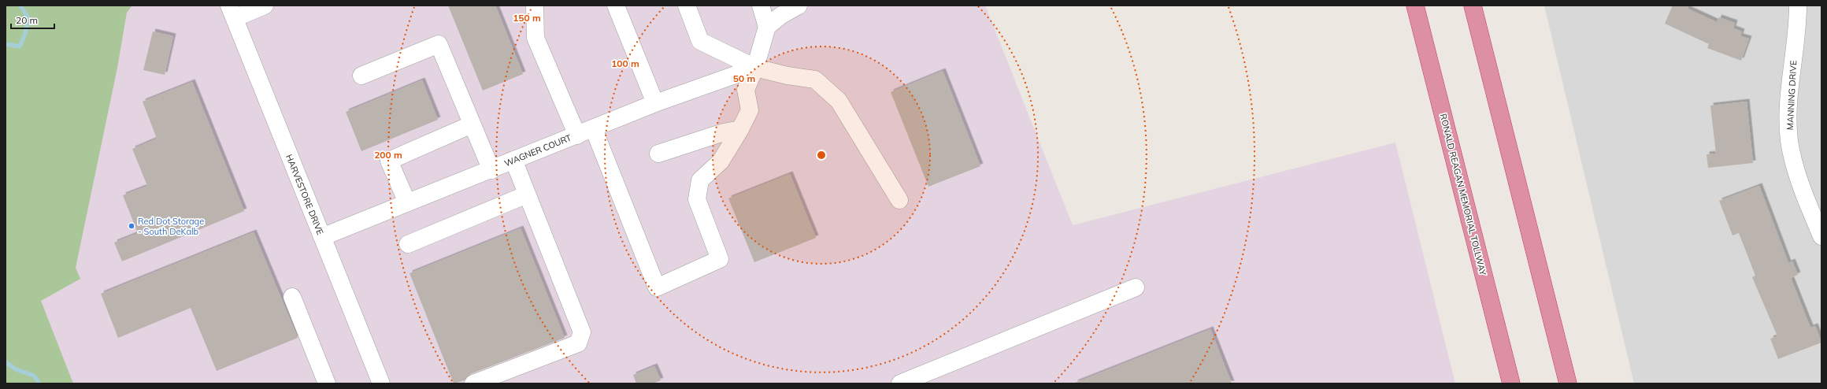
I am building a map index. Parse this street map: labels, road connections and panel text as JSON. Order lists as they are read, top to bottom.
{
  "streets": {
    "highway": ["RONALD REAGAN MEMORIAL TOLLWAY"],
    "street": ["MANNING DRIVE", "WAGNER COURT", "HARVESTORE DRIVE"]
  },
  "crossings": [
    ["WAGNER COURT", "HARVESTORE DRIVE"]
  ],
  "places": ["Red Dot Storage - South DeKalb"],
  "scale_bar": "20 m",
  "rings": [
    "150 m",
    "100 m",
    "50 m",
    "200 m"
  ]
}
